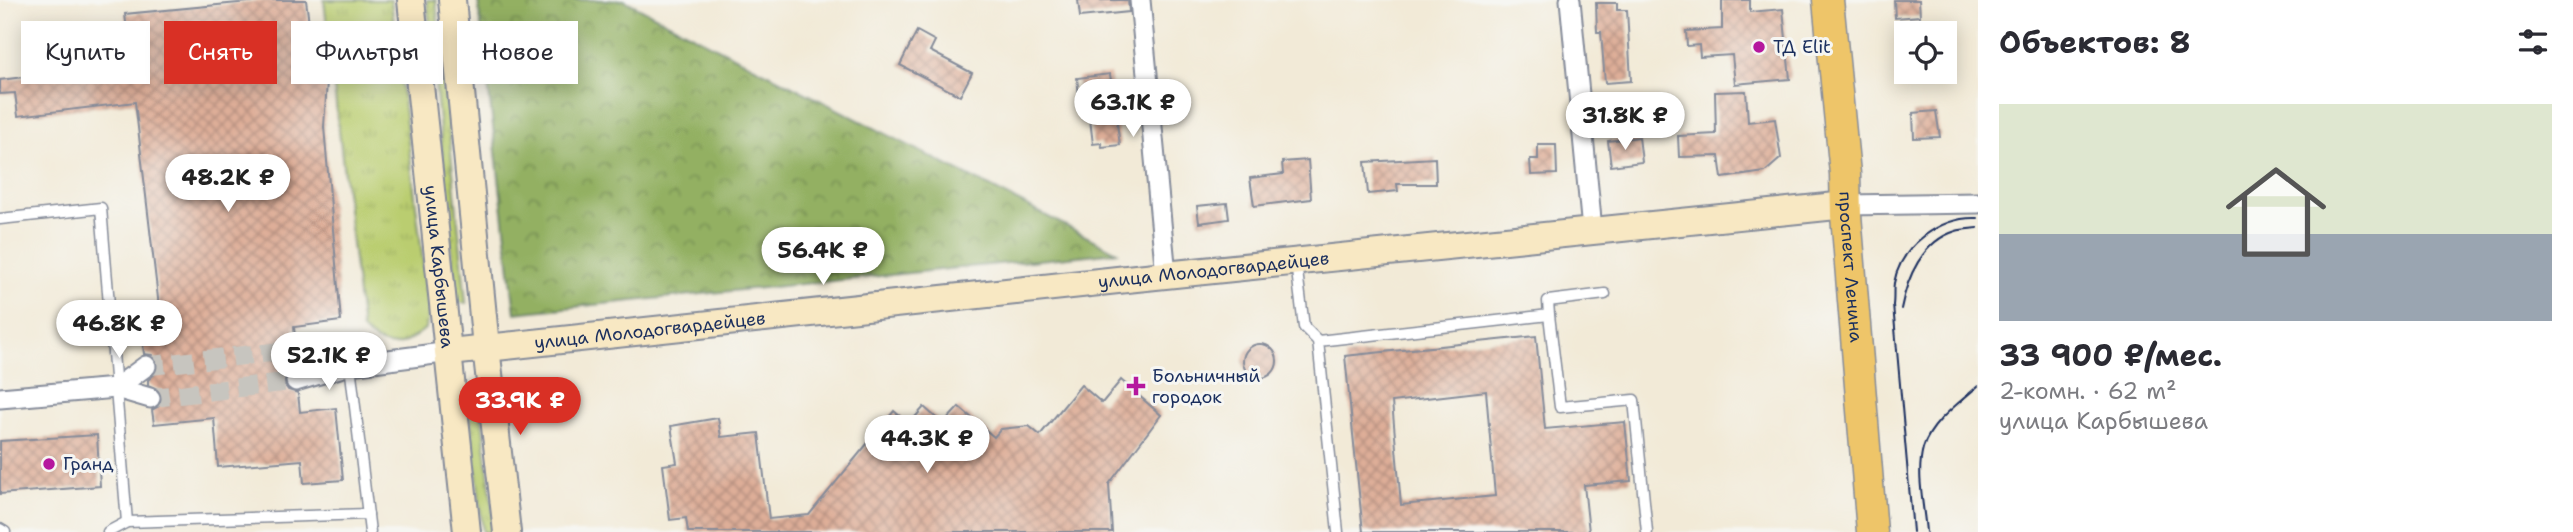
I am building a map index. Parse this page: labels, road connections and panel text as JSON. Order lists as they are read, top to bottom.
{
  "streets": {
    "main road": ["проспект Ленина"],
    "street": ["улица Карбышева", "улица Молодогвардейцев"]
  },
  "crossings": [
    ["улица Карбышева", "улица Молодогвардейцев"],
    ["проспект Ленина", "улица Молодогвардейцев"]
  ],
  "places": {
    "other": ["ТД Elit", "Гранд"],
    "health": ["Больничный городок"]
  },
  "page": {
    "heading": "Объектов: 8",
    "chip": [
      "Купить",
      "Снять",
      "Фильтры",
      "Новое"
    ],
    "price": [
      "63.1K ₽",
      "31.8K ₽",
      "48.2K ₽",
      "56.4K ₽",
      "46.8K ₽",
      "52.1K ₽",
      "33.9K ₽",
      "44.3K ₽"
    ],
    "list": [
      {
        "name": "33 900 ₽/мес.",
        "note": "2-комн. · 62 m² · улица Карбышева"
      }
    ]
  }
}
